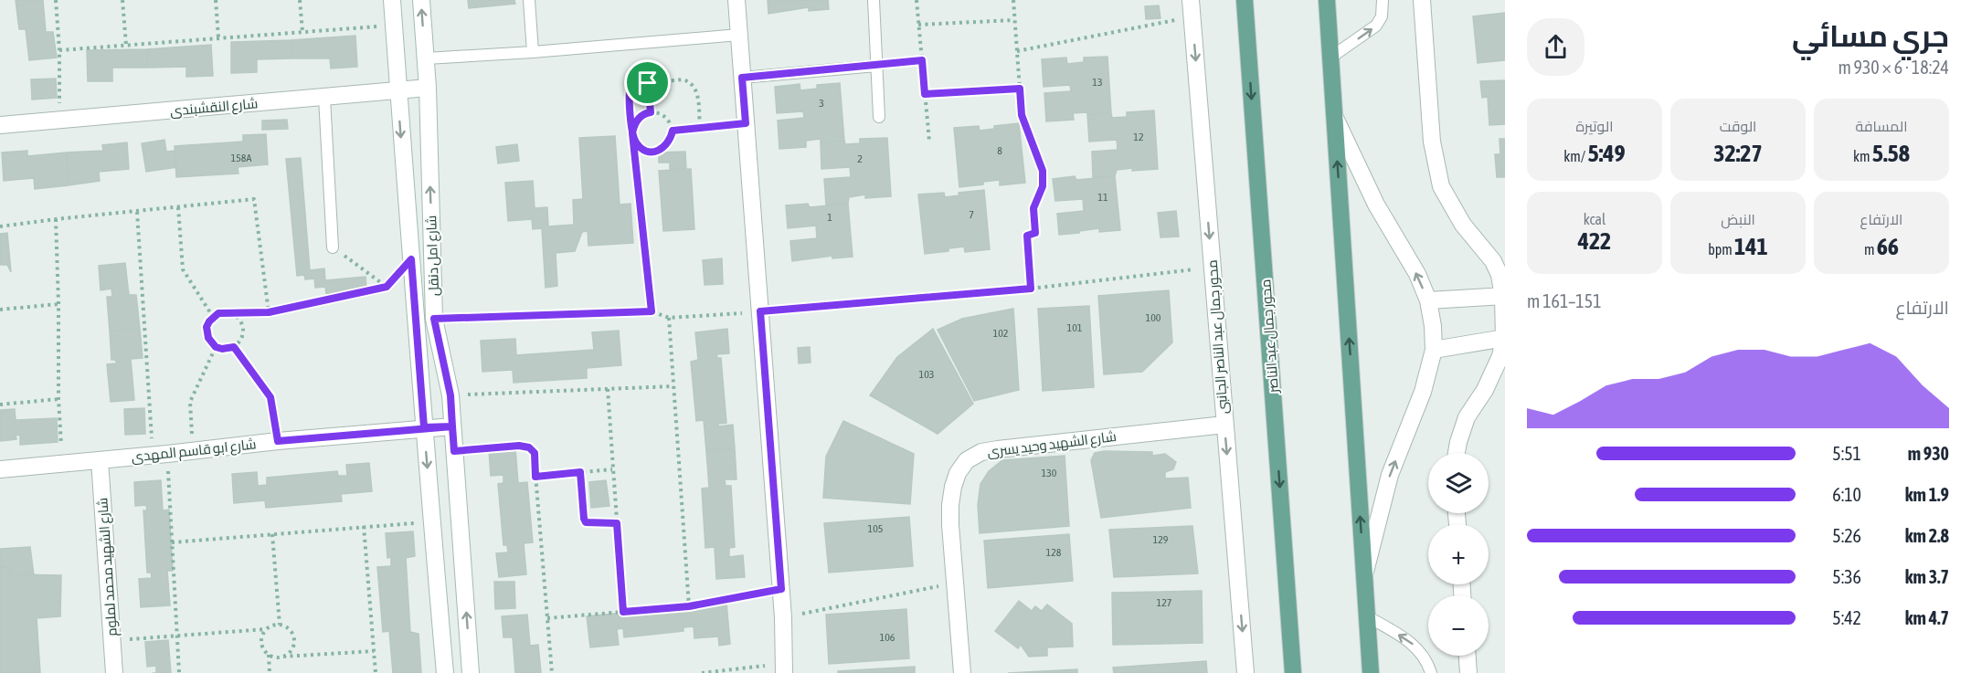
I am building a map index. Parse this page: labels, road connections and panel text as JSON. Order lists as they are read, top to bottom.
{
  "streets": {
    "main road": ["محور جمال عبد الناصر"],
    "street": [
      "شارع النقشبندى",
      "شارع امل دنقل",
      "محور جمال عبد الناصر الجانبى",
      "شارع الشهيد وحيد يسرى",
      "شارع ابو قاسم المهدى",
      "شارع الشهيد محمد لملوم"
    ]
  },
  "crossings": [
    ["شارع النقشبندى", "شارع امل دنقل"],
    ["شارع امل دنقل", "شارع ابو قاسم المهدى"],
    ["محور جمال عبد الناصر الجانبى", "شارع الشهيد وحيد يسرى"],
    ["شارع ابو قاسم المهدى", "شارع الشهيد محمد لملوم"]
  ],
  "one_way": ["محور جمال عبد الناصر الجانبى"],
  "house_numbers": [
    "13",
    "3",
    "12",
    "8",
    "158A",
    "2",
    "11",
    "7",
    "1",
    "100",
    "101",
    "102",
    "103",
    "130",
    "105",
    "129",
    "128",
    "127",
    "106"
  ],
  "page": {
    "heading": ["جري مسائي", "18:24 · 6 × 930 m"],
    "stats": [
      ["المسافة", "5.58 km"],
      ["الوقت", "32:27"],
      ["الوتيرة", "5:49 /km"],
      ["الارتفاع", "66 m"],
      ["النبض", "141 bpm"],
      ["kcal", "422"]
    ],
    "chart": ["الارتفاع", "151–161 m"],
    "list": [
      {
        "name": "930 m",
        "note": "5:51"
      },
      {
        "name": "1.9 km",
        "note": "6:10"
      },
      {
        "name": "2.8 km",
        "note": "5:26"
      },
      {
        "name": "3.7 km",
        "note": "5:36"
      },
      {
        "name": "4.7 km",
        "note": "5:42"
      }
    ],
    "map_buttons": ["+", "−"]
  }
}
